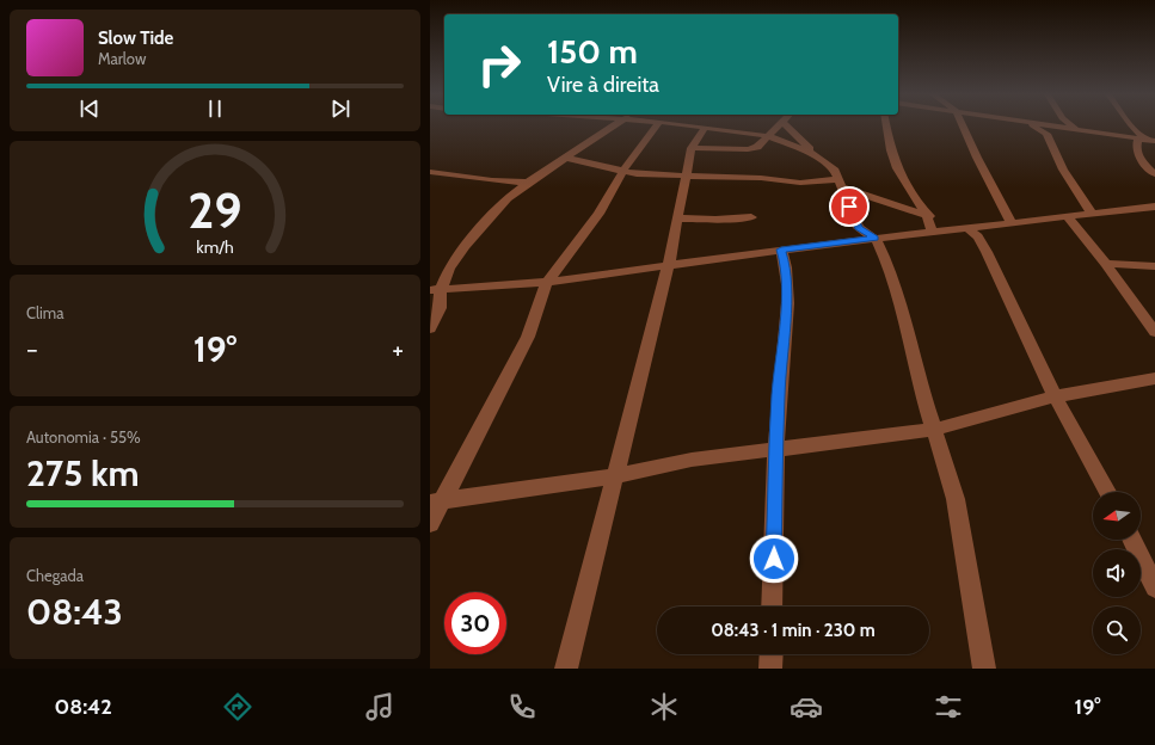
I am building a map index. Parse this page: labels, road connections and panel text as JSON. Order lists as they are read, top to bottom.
{
  "north": "left",
  "page": {
    "turn": ["150 m", "Vire à direita"],
    "song": ["Slow Tide", "Marlow"],
    "tile": [
      "Clima",
      ["Autonomia · 55%", "275 km"],
      ["Chegada", "08:43"]
    ],
    "heat": ["−", "19°", "+"],
    "limit": "30",
    "trip": "08:43 · 1 min · 230 m",
    "tabs": ["08:42", "19°"],
    "gauge": ["29", "km/h"]
  }
}
